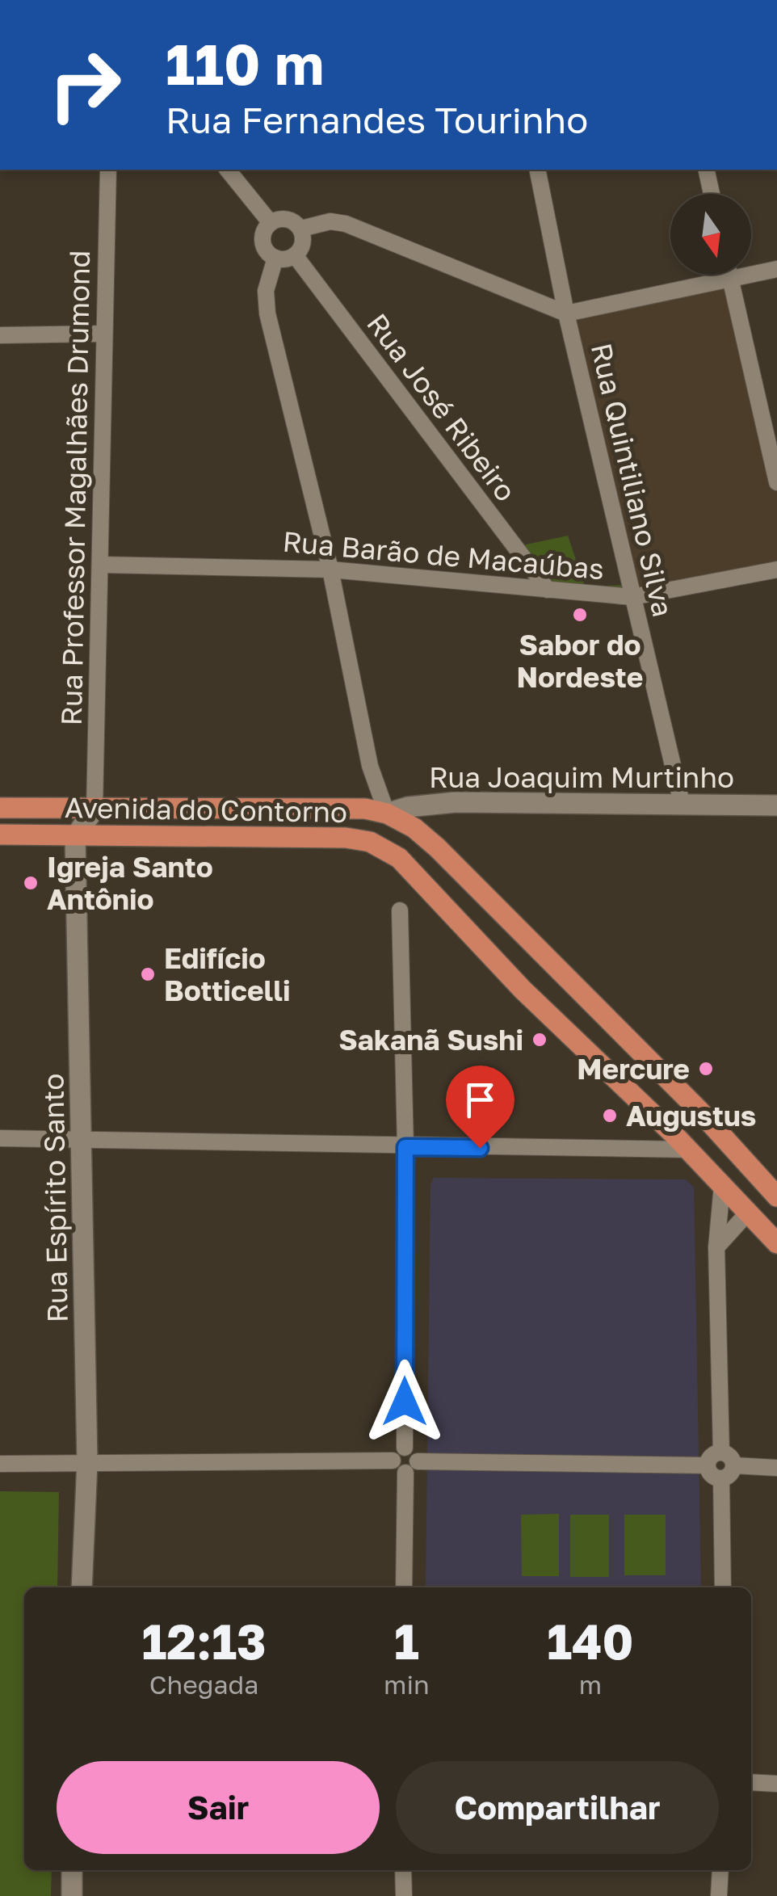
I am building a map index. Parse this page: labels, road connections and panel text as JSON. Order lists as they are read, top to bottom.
{
  "streets": {
    "main road": ["Avenida do Contorno"],
    "street": [
      "Rua José Ribeiro",
      "Rua Quintiliano Silva",
      "Rua Professor Magalhães Drumond",
      "Rua Barão de Macaúbas",
      "Rua Joaquim Murtinho",
      "Rua Espírito Santo"
    ]
  },
  "crossings": [
    ["Rua José Ribeiro", "Rua Barão de Macaúbas"],
    ["Rua Quintiliano Silva", "Rua Barão de Macaúbas"],
    ["Rua Quintiliano Silva", "Rua Joaquim Murtinho"],
    ["Rua Professor Magalhães Drumond", "Rua Barão de Macaúbas"],
    ["Rua Professor Magalhães Drumond", "Avenida do Contorno"],
    ["Rua Joaquim Murtinho", "Avenida do Contorno"],
    ["Avenida do Contorno", "Rua Espírito Santo"]
  ],
  "places": [
    "Sabor do Nordeste",
    "Igreja Santo Antônio",
    "Edifício Botticelli",
    "Sakanã Sushi",
    "Mercure",
    "Augustus"
  ],
  "north": "bottom",
  "page": {
    "turn": ["110 m", "Rua Fernandes Tourinho"],
    "eta": [
      "12:13",
      "Chegada",
      "1",
      "min",
      "140",
      "m"
    ],
    "buttons": ["Sair", "Compartilhar"]
  }
}
